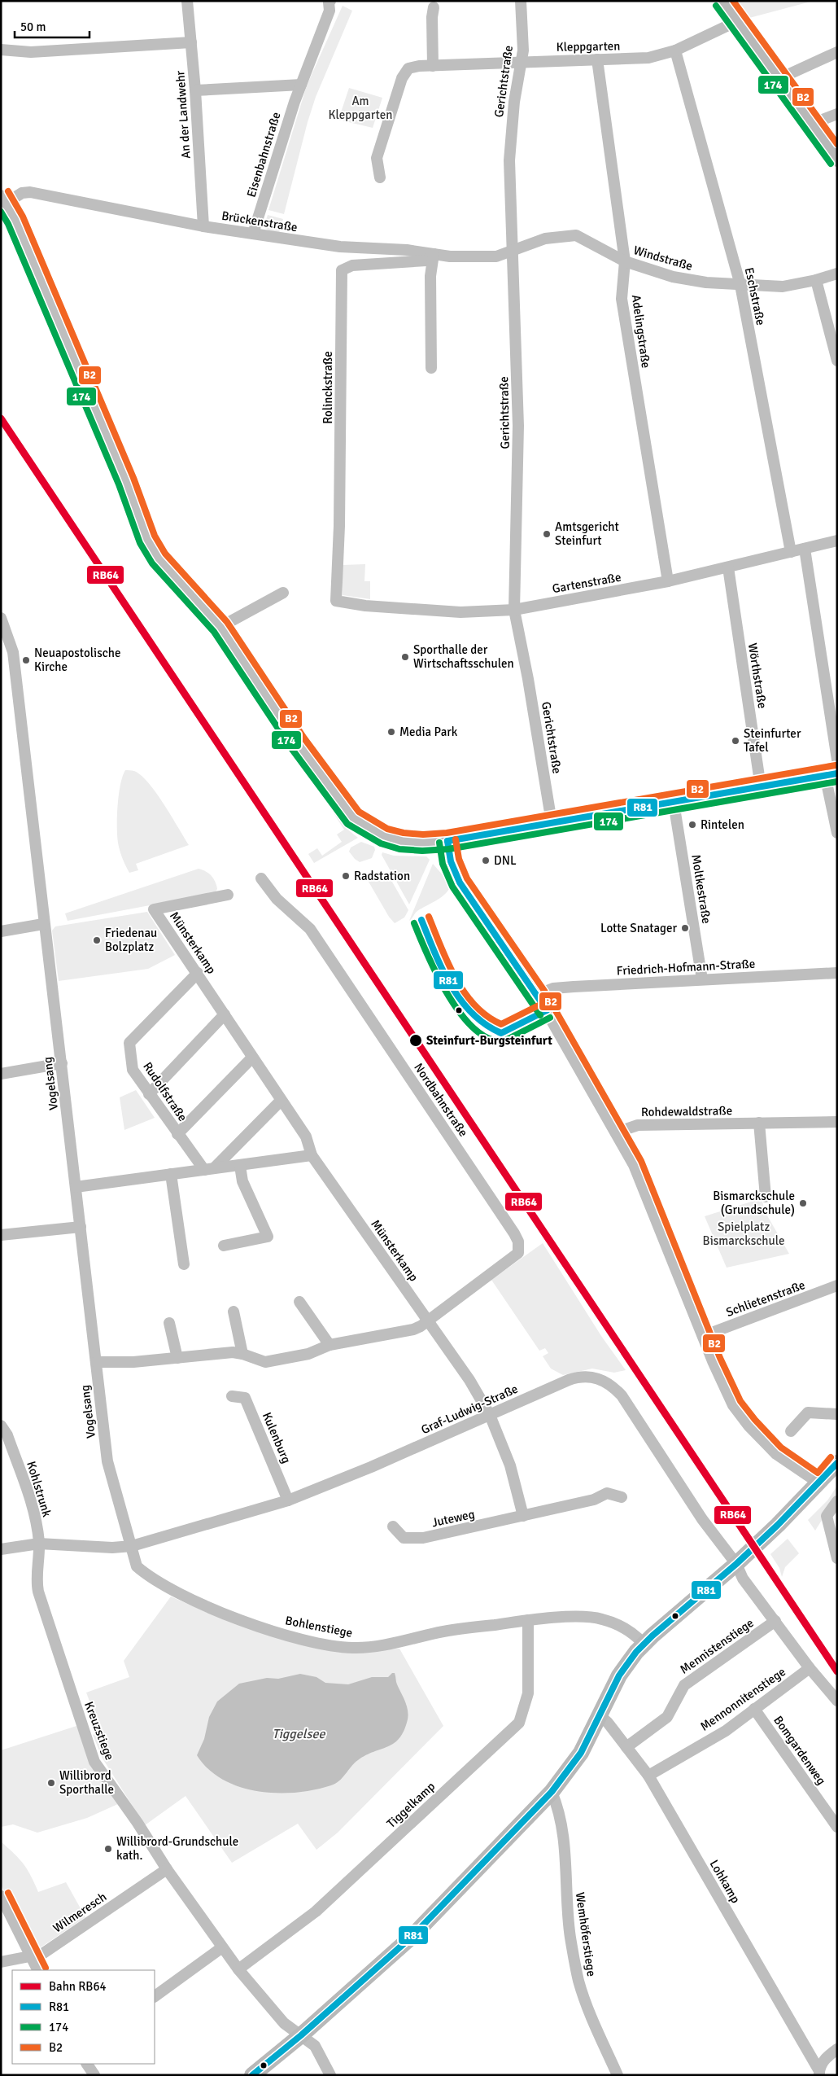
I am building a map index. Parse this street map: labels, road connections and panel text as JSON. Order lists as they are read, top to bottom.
{
  "streets": {
    "street": [
      "Kleppgarten",
      "Gerichtstraße",
      "An der Landwehr",
      "Eisenbahnstraße",
      "Brückenstraße",
      "Windstraße",
      "Eschstraße",
      "Adelingstraße",
      "Rolinckstraße",
      "Gartenstraße",
      "Wörthstraße",
      "Moltkestraße",
      "Münsterkamp",
      "Friedrich-Hofmann-Straße",
      "Vogelsang",
      "Rudolfstraße",
      "Nordbahnstraße",
      "Rohdewaldstraße",
      "Schlietenstraße",
      "Graf-Ludwig-Straße",
      "Kulenburg",
      "Kohlstrunk",
      "Juteweg",
      "Bohlenstiege",
      "Mennistenstiege",
      "Mennonnitenstiege",
      "Kreuzstiege",
      "Bomgardenweg",
      "Tiggelkamp",
      "Lohkamp",
      "Wilmeresch",
      "Wemhöferstiege"
    ]
  },
  "crossings": [
    ["Kleppgarten", "Gerichtstraße"],
    ["Kleppgarten", "Eschstraße"],
    ["Kleppgarten", "Adelingstraße"],
    ["Gerichtstraße", "Brückenstraße"],
    ["Gerichtstraße", "Windstraße"],
    ["Gerichtstraße", "Gartenstraße"],
    ["An der Landwehr", "Brückenstraße"],
    ["Eisenbahnstraße", "Brückenstraße"],
    ["Brückenstraße", "Windstraße"],
    ["Brückenstraße", "Rolinckstraße"],
    ["Windstraße", "Eschstraße"],
    ["Windstraße", "Adelingstraße"],
    ["Eschstraße", "Gartenstraße"],
    ["Adelingstraße", "Gartenstraße"],
    ["Rolinckstraße", "Gartenstraße"],
    ["Gartenstraße", "Wörthstraße"],
    ["Moltkestraße", "Friedrich-Hofmann-Straße"],
    ["Münsterkamp", "Rudolfstraße"],
    ["Münsterkamp", "Nordbahnstraße"],
    ["Münsterkamp", "Graf-Ludwig-Straße"],
    ["Vogelsang", "Graf-Ludwig-Straße"],
    ["Vogelsang", "Bohlenstiege"],
    ["Graf-Ludwig-Straße", "Kulenburg"],
    ["Graf-Ludwig-Straße", "Bohlenstiege"],
    ["Graf-Ludwig-Straße", "Mennistenstiege"],
    ["Graf-Ludwig-Straße", "Mennonnitenstiege"],
    ["Kohlstrunk", "Kreuzstiege"],
    ["Bohlenstiege", "Tiggelkamp"],
    ["Mennistenstiege", "Lohkamp"],
    ["Mennonnitenstiege", "Bomgardenweg"],
    ["Mennonnitenstiege", "Lohkamp"],
    ["Kreuzstiege", "Tiggelkamp"],
    ["Kreuzstiege", "Wilmeresch"]
  ],
  "water": ["Tiggelsee"],
  "parks": ["Am Kleppgarten", "Spielplatz Bismarckschule"],
  "places": [
    "Amtsgericht Steinfurt",
    "Sporthalle der Wirtschaftsschulen",
    "Neuapostolische Kirche",
    "Media Park",
    "Steinfurter Tafel",
    "Rintelen",
    "DNL",
    "Radstation",
    "Lotte Snatager",
    "Friedenau Bolzplatz",
    "Steinfurt-Burgsteinfurt",
    "Bismarckschule (Grundschule)",
    "Willibrord Sporthalle",
    "Willibrord-Grundschule kath."
  ],
  "lines": [
    "transit line B2",
    "transit line 174",
    "rail line RB64",
    "transit line R81"
  ],
  "legend": [
    "Bahn RB64",
    "R81",
    "174",
    "B2"
  ],
  "scale_bar": "50 m"
}
